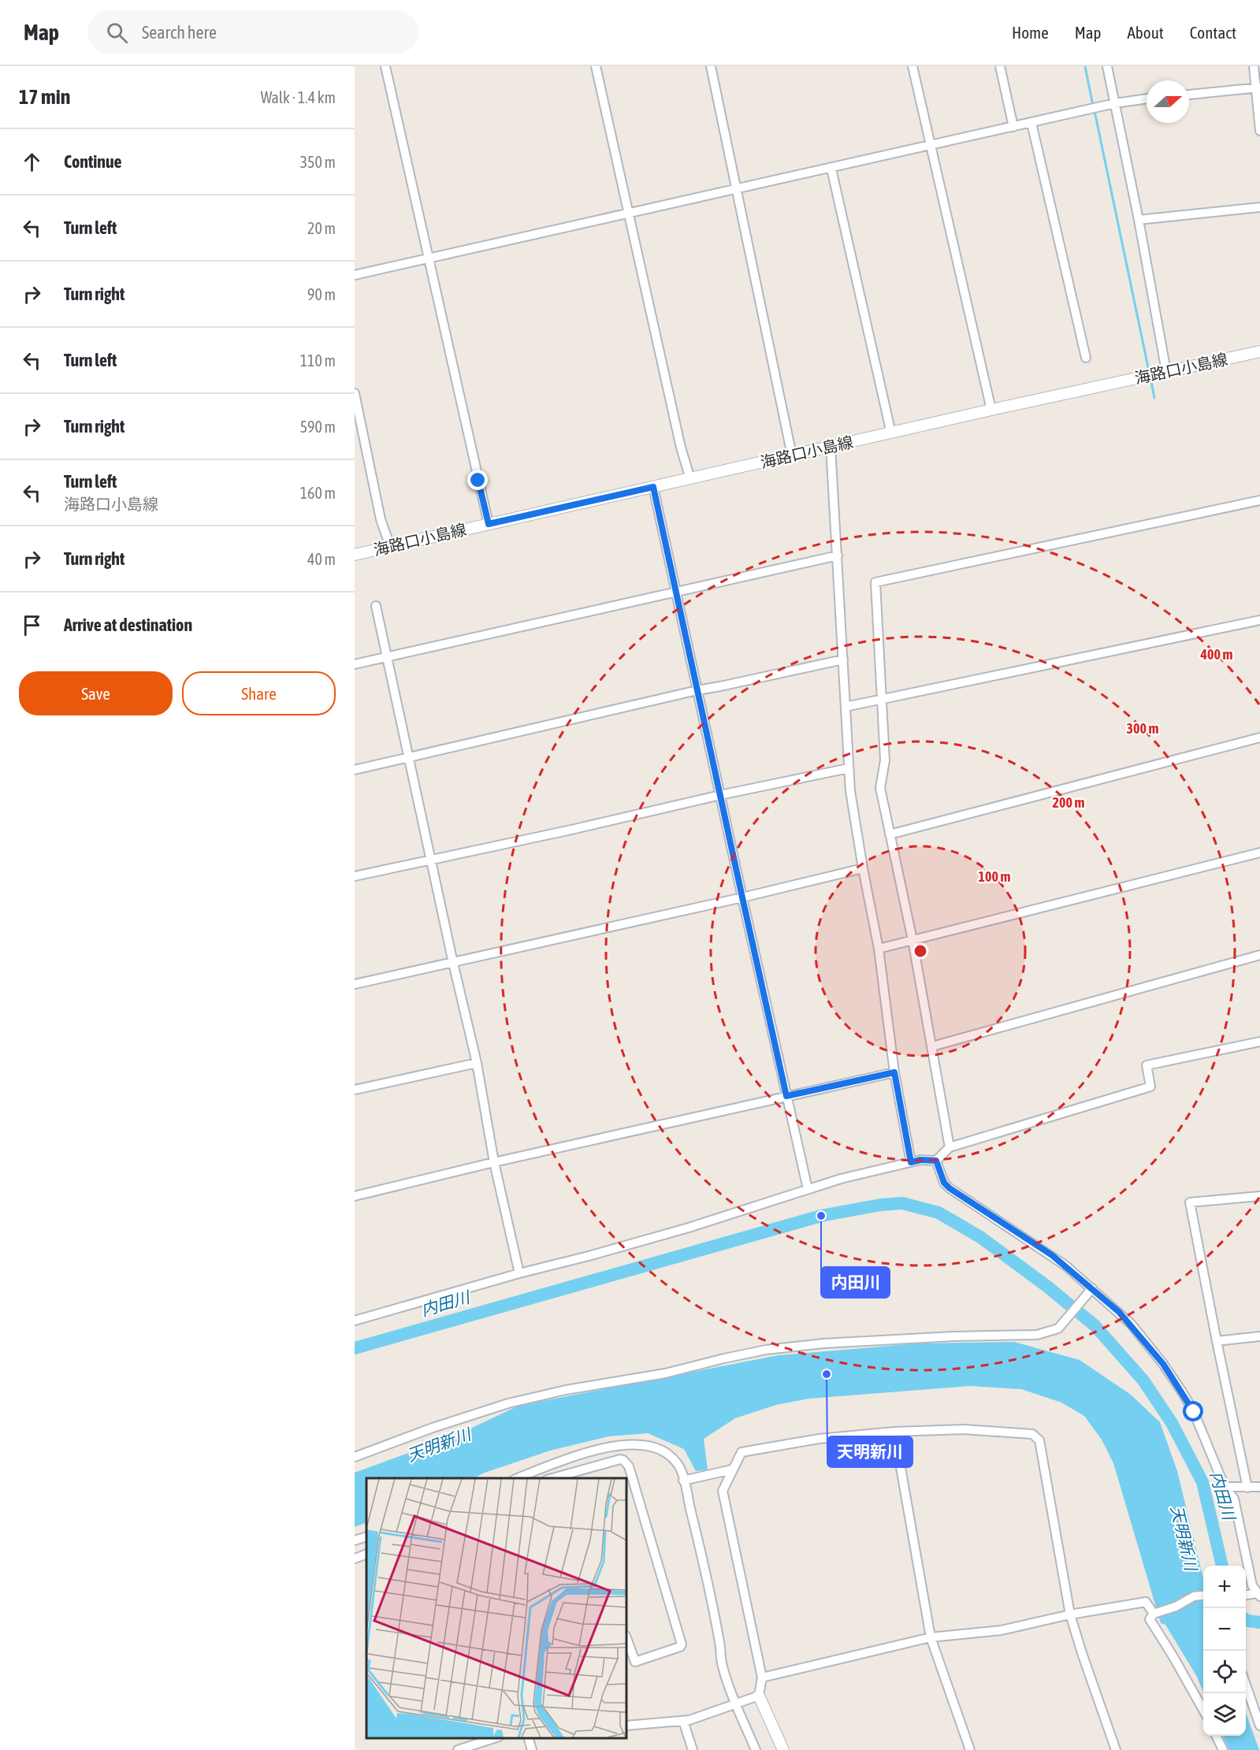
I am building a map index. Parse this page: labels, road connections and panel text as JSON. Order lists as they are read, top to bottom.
{
  "streets": {
    "main road": ["海路口小島線"]
  },
  "water": ["内田川", "天明新川"],
  "places": ["内田川", "天明新川"],
  "north": "right",
  "page": {
    "header": "Map",
    "search": "Search here",
    "nav": [
      "Home",
      "Map",
      "About",
      "Contact"
    ],
    "heading": ["17 min", "Walk · 1.4 km"],
    "list": [
      ["Continue", "350 m"],
      ["Turn left", "20 m"],
      ["Turn right", "90 m"],
      ["Turn left", "110 m"],
      ["Turn right", "590 m"],
      ["Turn left", "海路口小島線", "160 m"],
      ["Turn right", "40 m"],
      "Arrive at destination"
    ],
    "buttons": ["Save", "Share"],
    "map_buttons": ["+", "−"]
  },
  "rings": [
    "400 m",
    "300 m",
    "200 m",
    "100 m"
  ]
}
